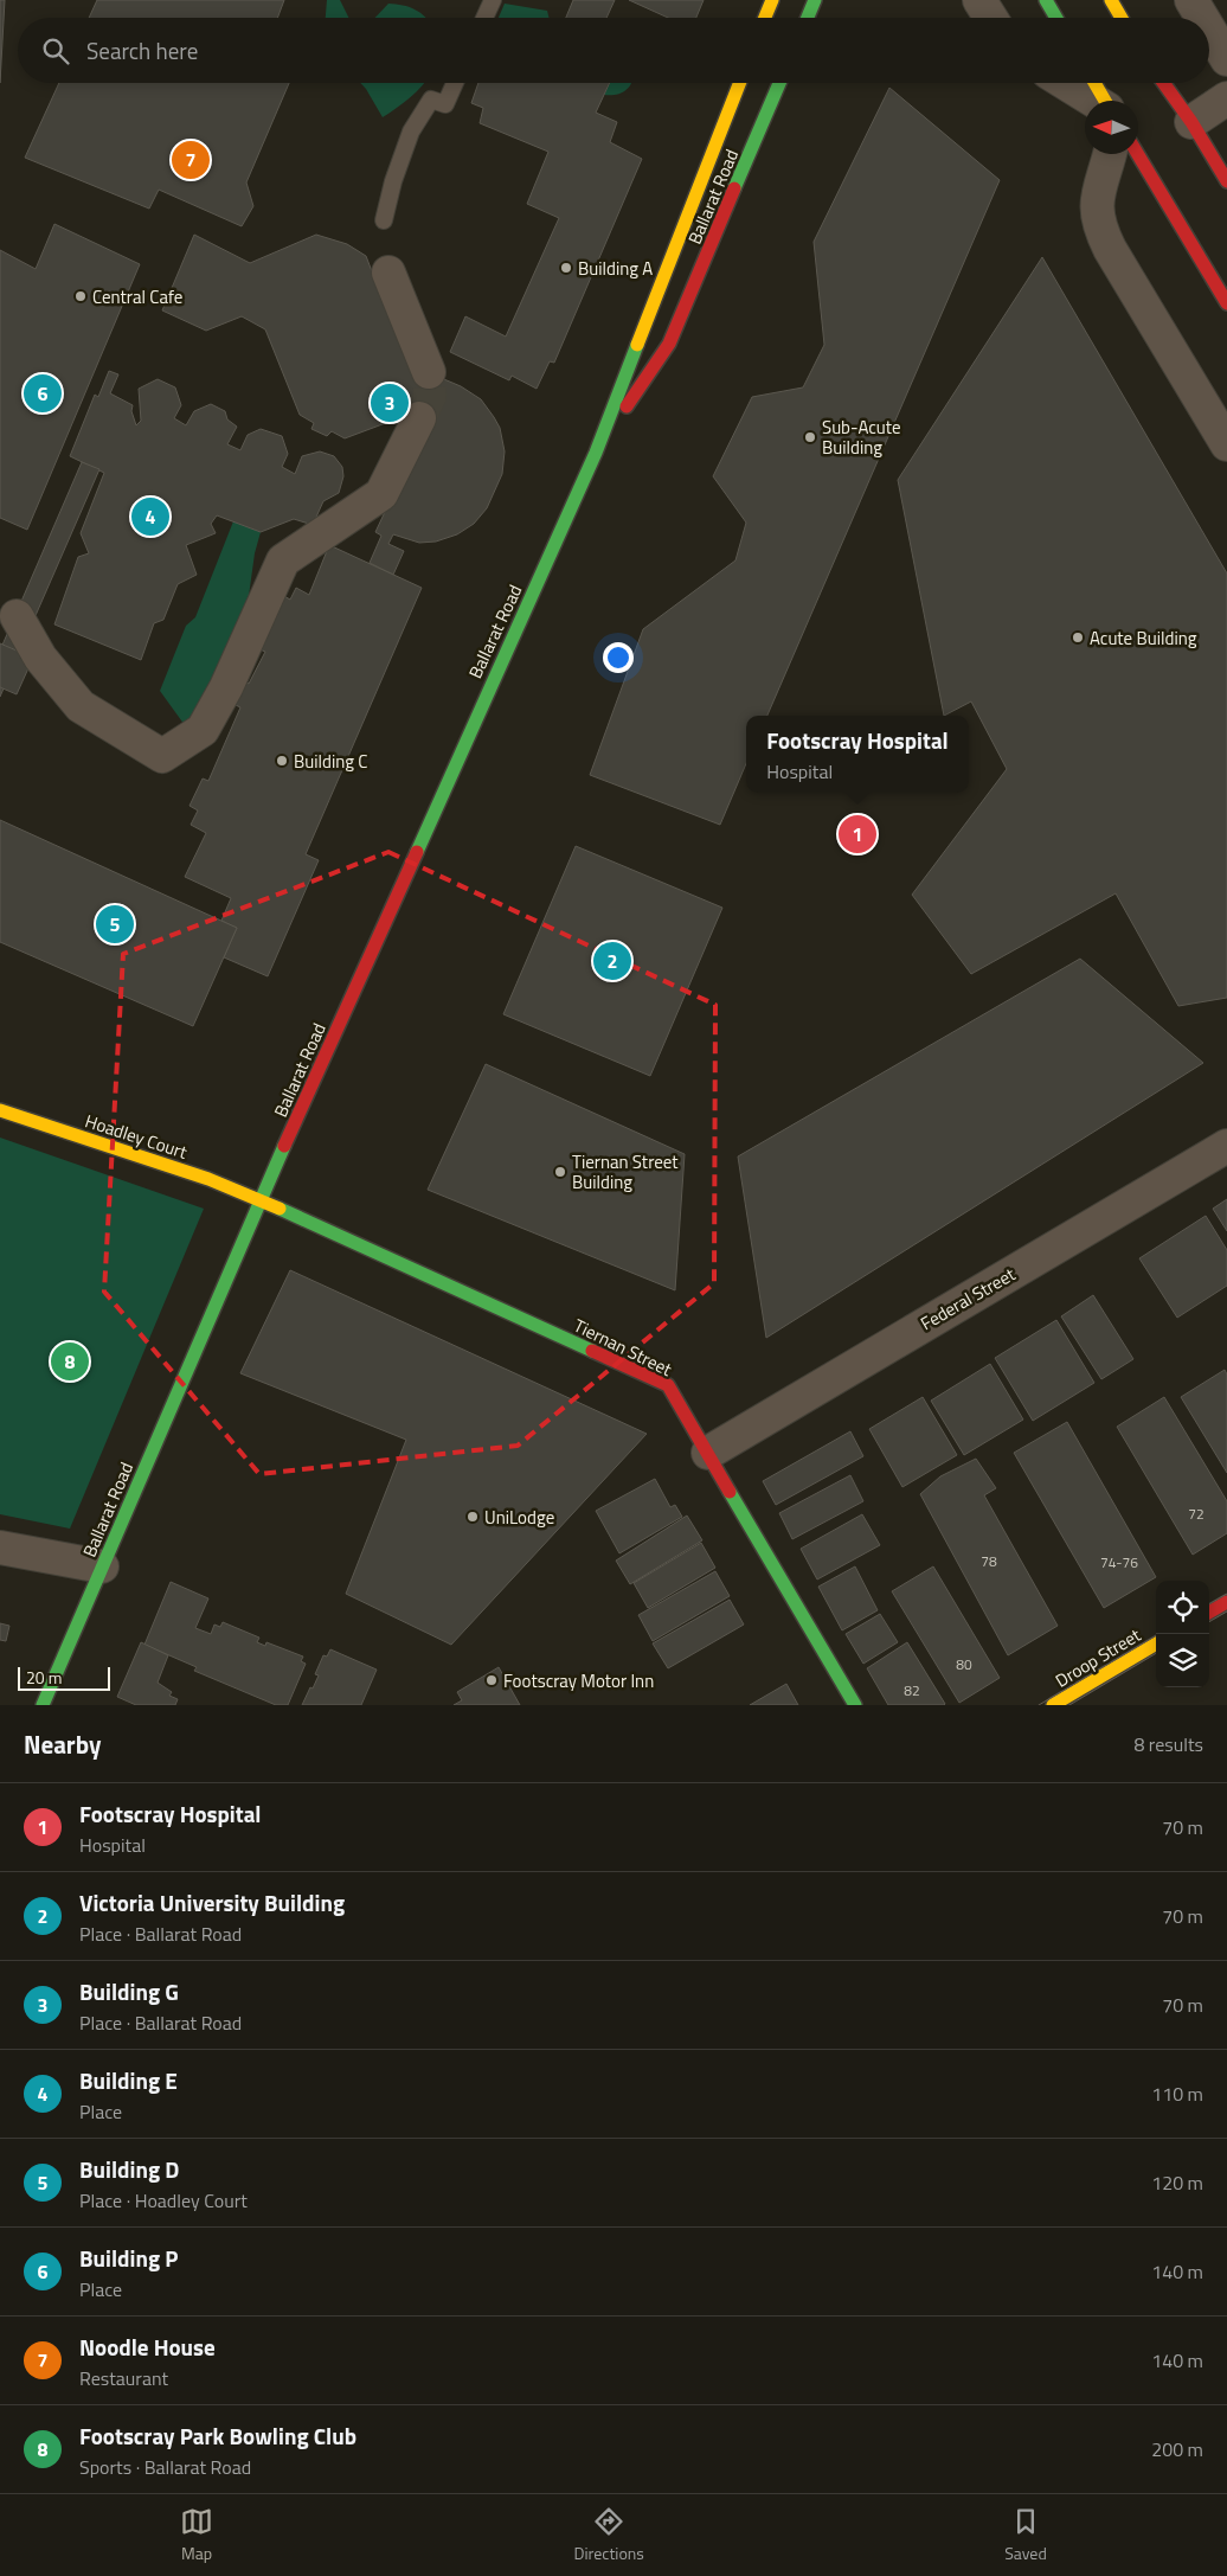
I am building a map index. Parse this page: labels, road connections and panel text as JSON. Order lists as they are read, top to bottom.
{
  "streets": {
    "main road": [
      "Ballarat Road",
      "Hoadley Court",
      "Tiernan Street",
      "Droop Street"
    ],
    "street": ["Federal Street"]
  },
  "crossings": [
    ["Ballarat Road", "Hoadley Court"],
    ["Ballarat Road", "Tiernan Street"],
    ["Hoadley Court", "Tiernan Street"],
    ["Federal Street", "Tiernan Street"]
  ],
  "places": [
    "Building A",
    "Central Cafe",
    "Sub-Acute Building",
    "Acute Building",
    "Building C",
    "Tiernan Street Building",
    "UniLodge",
    "Footscray Motor Inn"
  ],
  "house_numbers": [
    "72",
    "78",
    "74-76",
    "80",
    "82"
  ],
  "scale_bar": "20 m",
  "north": "left",
  "page": {
    "search": "Search here",
    "pins": [
      "7",
      "6",
      "3",
      "4",
      "1",
      "5",
      "2",
      "8"
    ],
    "popup": ["Footscray Hospital", "Hospital"],
    "scale": "20 m",
    "heading": ["Nearby", "8 results"],
    "list": [
      {
        "mark": "1",
        "name": "Footscray Hospital",
        "note": "Hospital",
        "value": "70 m"
      },
      {
        "mark": "2",
        "name": "Victoria University Building",
        "note": "Place · Ballarat Road",
        "value": "70 m"
      },
      {
        "mark": "3",
        "name": "Building G",
        "note": "Place · Ballarat Road",
        "value": "70 m"
      },
      {
        "mark": "4",
        "name": "Building E",
        "note": "Place",
        "value": "110 m"
      },
      {
        "mark": "5",
        "name": "Building D",
        "note": "Place · Hoadley Court",
        "value": "120 m"
      },
      {
        "mark": "6",
        "name": "Building P",
        "note": "Place",
        "value": "140 m"
      },
      {
        "mark": "7",
        "name": "Noodle House",
        "note": "Restaurant",
        "value": "140 m"
      },
      {
        "mark": "8",
        "name": "Footscray Park Bowling Club",
        "note": "Sports · Ballarat Road",
        "value": "200 m"
      }
    ],
    "nav": ["Map", "Directions", "Saved"]
  }
}
